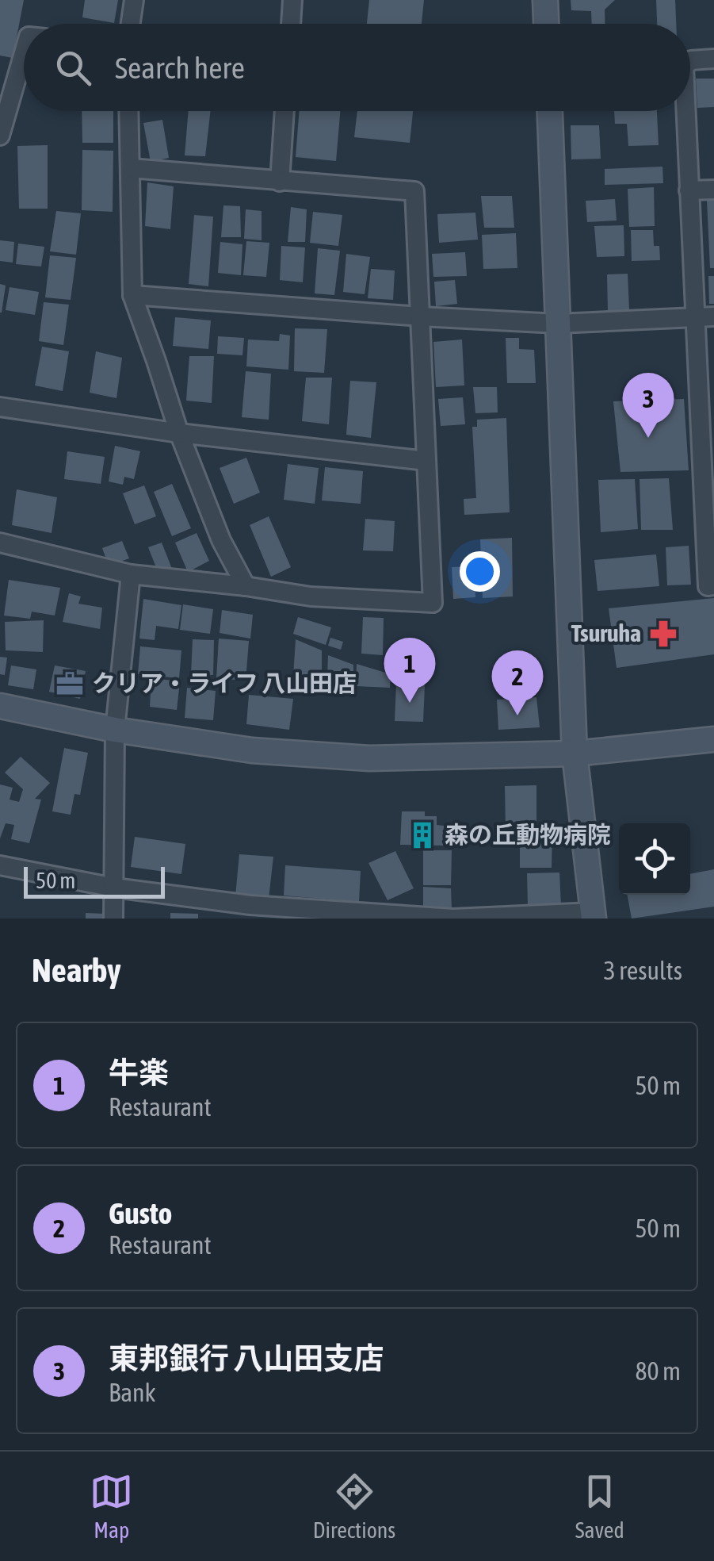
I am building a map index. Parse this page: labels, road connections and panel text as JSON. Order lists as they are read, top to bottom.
{
  "places": {
    "pharmacy": ["Tsuruha"],
    "office": ["クリア・ライフ 八山田店"],
    "building": ["森の丘動物病院"]
  },
  "scale_bar": "50 m",
  "page": {
    "search": "Search here",
    "pins": ["3", "1", "2"],
    "scale": "50 m",
    "heading": ["Nearby", "3 results"],
    "list": [
      {
        "mark": "1",
        "name": "牛楽",
        "note": "Restaurant",
        "value": "50 m"
      },
      {
        "mark": "2",
        "name": "Gusto",
        "note": "Restaurant",
        "value": "50 m"
      },
      {
        "mark": "3",
        "name": "東邦銀行 八山田支店",
        "note": "Bank",
        "value": "80 m"
      }
    ],
    "nav": ["Map", "Directions", "Saved"]
  }
}
